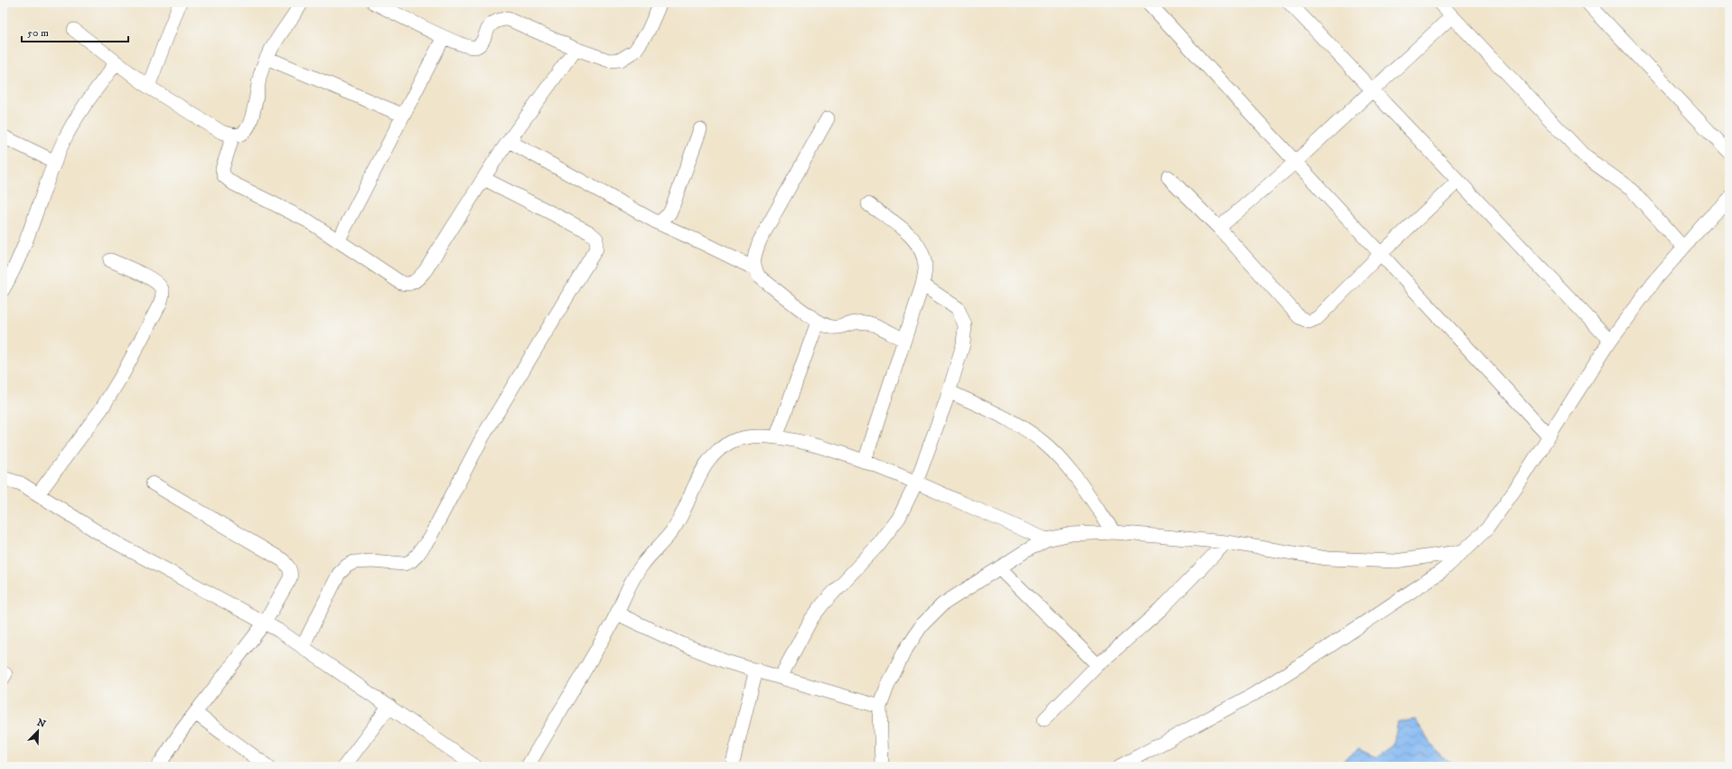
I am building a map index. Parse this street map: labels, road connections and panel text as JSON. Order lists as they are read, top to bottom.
{
  "scale_bar": "50 m",
  "north": "top right"
}
